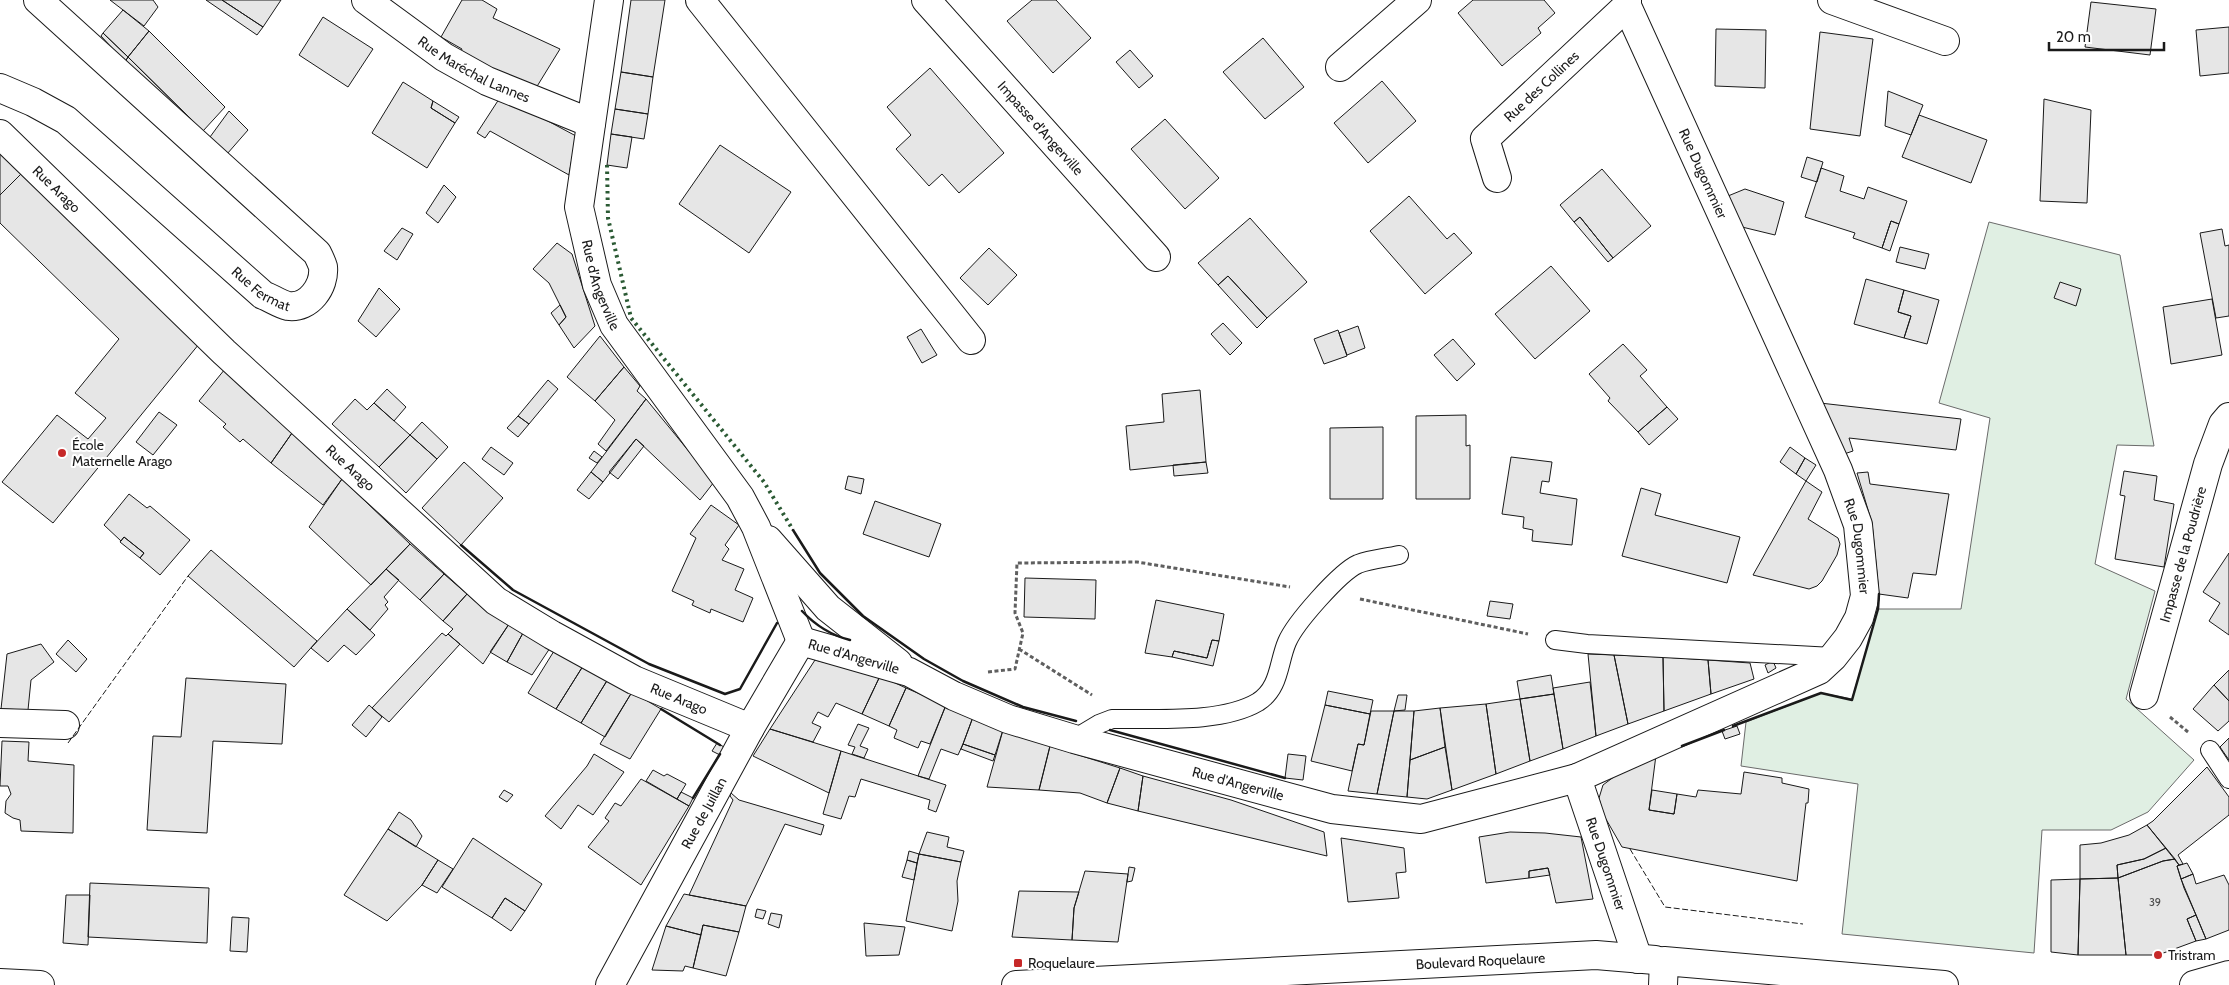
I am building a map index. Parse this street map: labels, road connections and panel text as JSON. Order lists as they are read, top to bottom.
{
  "streets": {
    "street": [
      "Rue Maréchal Lannes",
      "Rue des Collines",
      "Impasse d'Angerville",
      "Rue Dugommier",
      "Rue Arago",
      "Rue Fermat",
      "Rue d'Angerville",
      "Impasse de la Poudrière",
      "Rue de Juillan",
      "Boulevard Roquelaure"
    ]
  },
  "crossings": [
    ["Rue Maréchal Lannes", "Rue d'Angerville"],
    ["Rue des Collines", "Rue Dugommier"],
    ["Rue Dugommier", "Rue d'Angerville"],
    ["Rue Dugommier", "Boulevard Roquelaure"],
    ["Rue Arago", "Rue de Juillan"],
    ["Rue d'Angerville", "Rue de Juillan"]
  ],
  "places": {
    "other": ["École Maternelle Arago", "Tristram"],
    "transit": ["Roquelaure"]
  },
  "house_numbers": ["39"],
  "scale_bar": "20 m"
}
